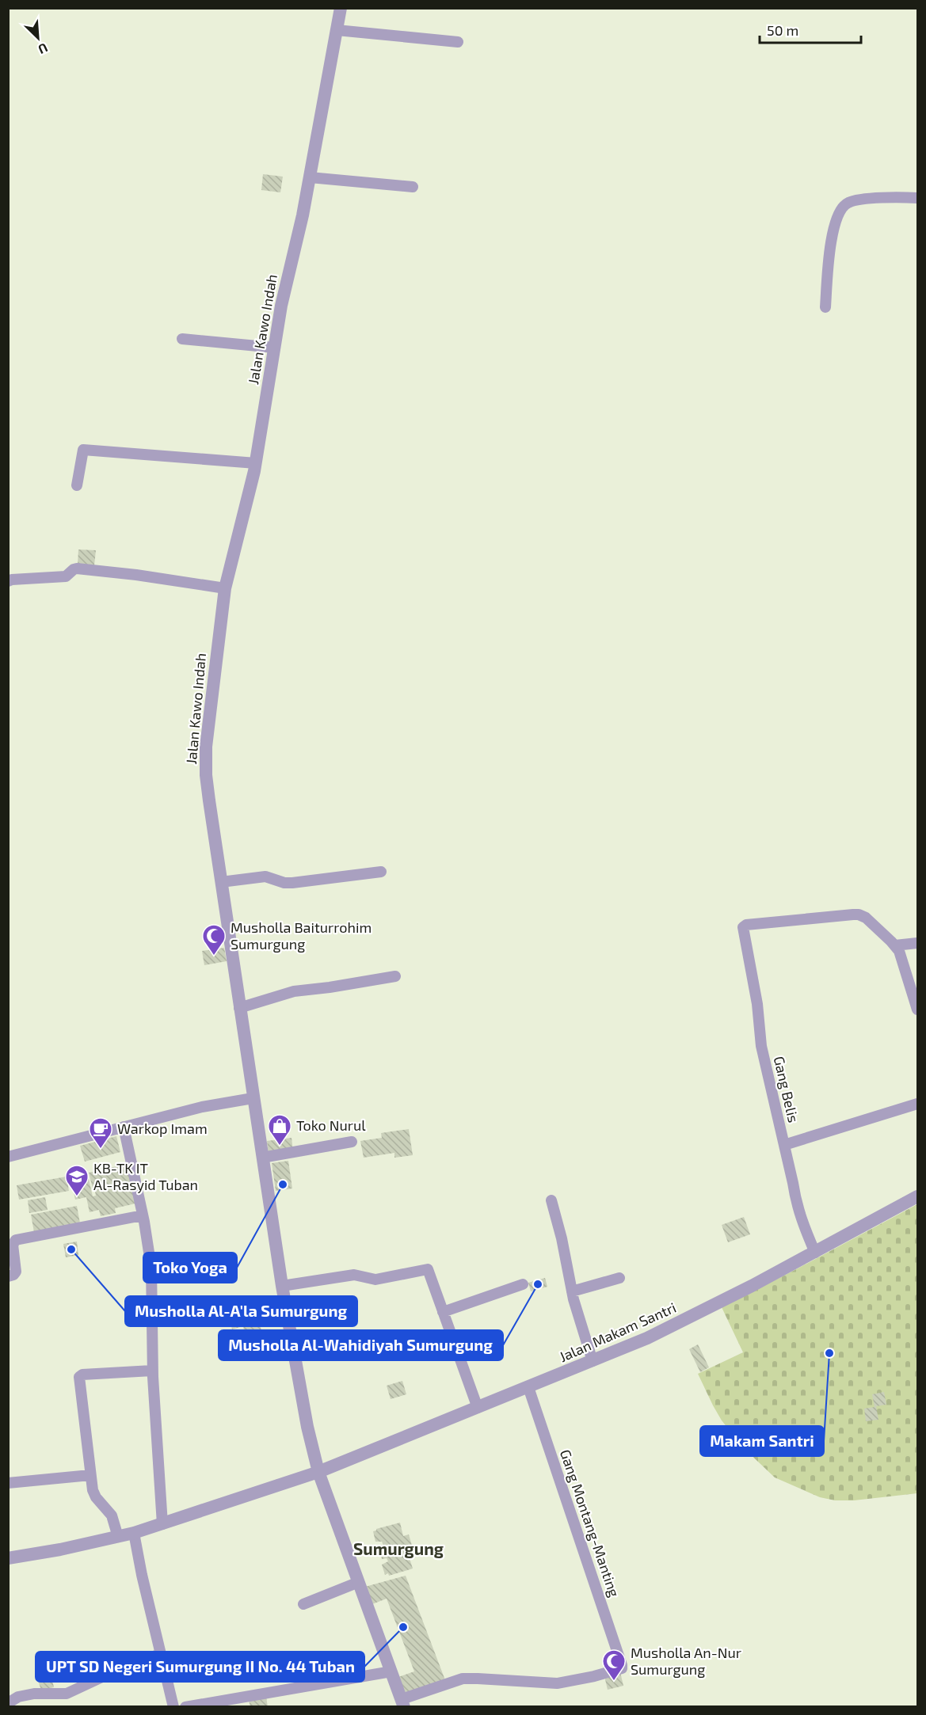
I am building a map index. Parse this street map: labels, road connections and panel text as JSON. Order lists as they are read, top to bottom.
{
  "streets": {
    "street": [
      "Jalan Kawo Indah",
      "Gang Belis",
      "Jalan Makam Santri",
      "Gang Montang-Manting"
    ]
  },
  "crossings": [
    ["Jalan Kawo Indah", "Jalan Makam Santri"],
    ["Jalan Kawo Indah", "Gang Montang-Manting"],
    ["Gang Belis", "Jalan Makam Santri"],
    ["Jalan Makam Santri", "Gang Montang-Manting"]
  ],
  "districts": ["Sumurgung"],
  "places": {
    "mosque": ["Musholla Baiturrohim Sumurgung", "Musholla An-Nur Sumurgung"],
    "shop": ["Toko Nurul"],
    "cafe": ["Warkop Imam"],
    "other": [
      "Toko Yoga",
      "Musholla Al-A'la Sumurgung",
      "Musholla Al-Wahidiyah Sumurgung",
      "Makam Santri",
      "UPT SD Negeri Sumurgung II No. 44 Tuban"
    ],
    "school or university": ["KB-TK IT Al-Rasyid Tuban"]
  },
  "scale_bar": "50 m",
  "north": "bottom right"
}
